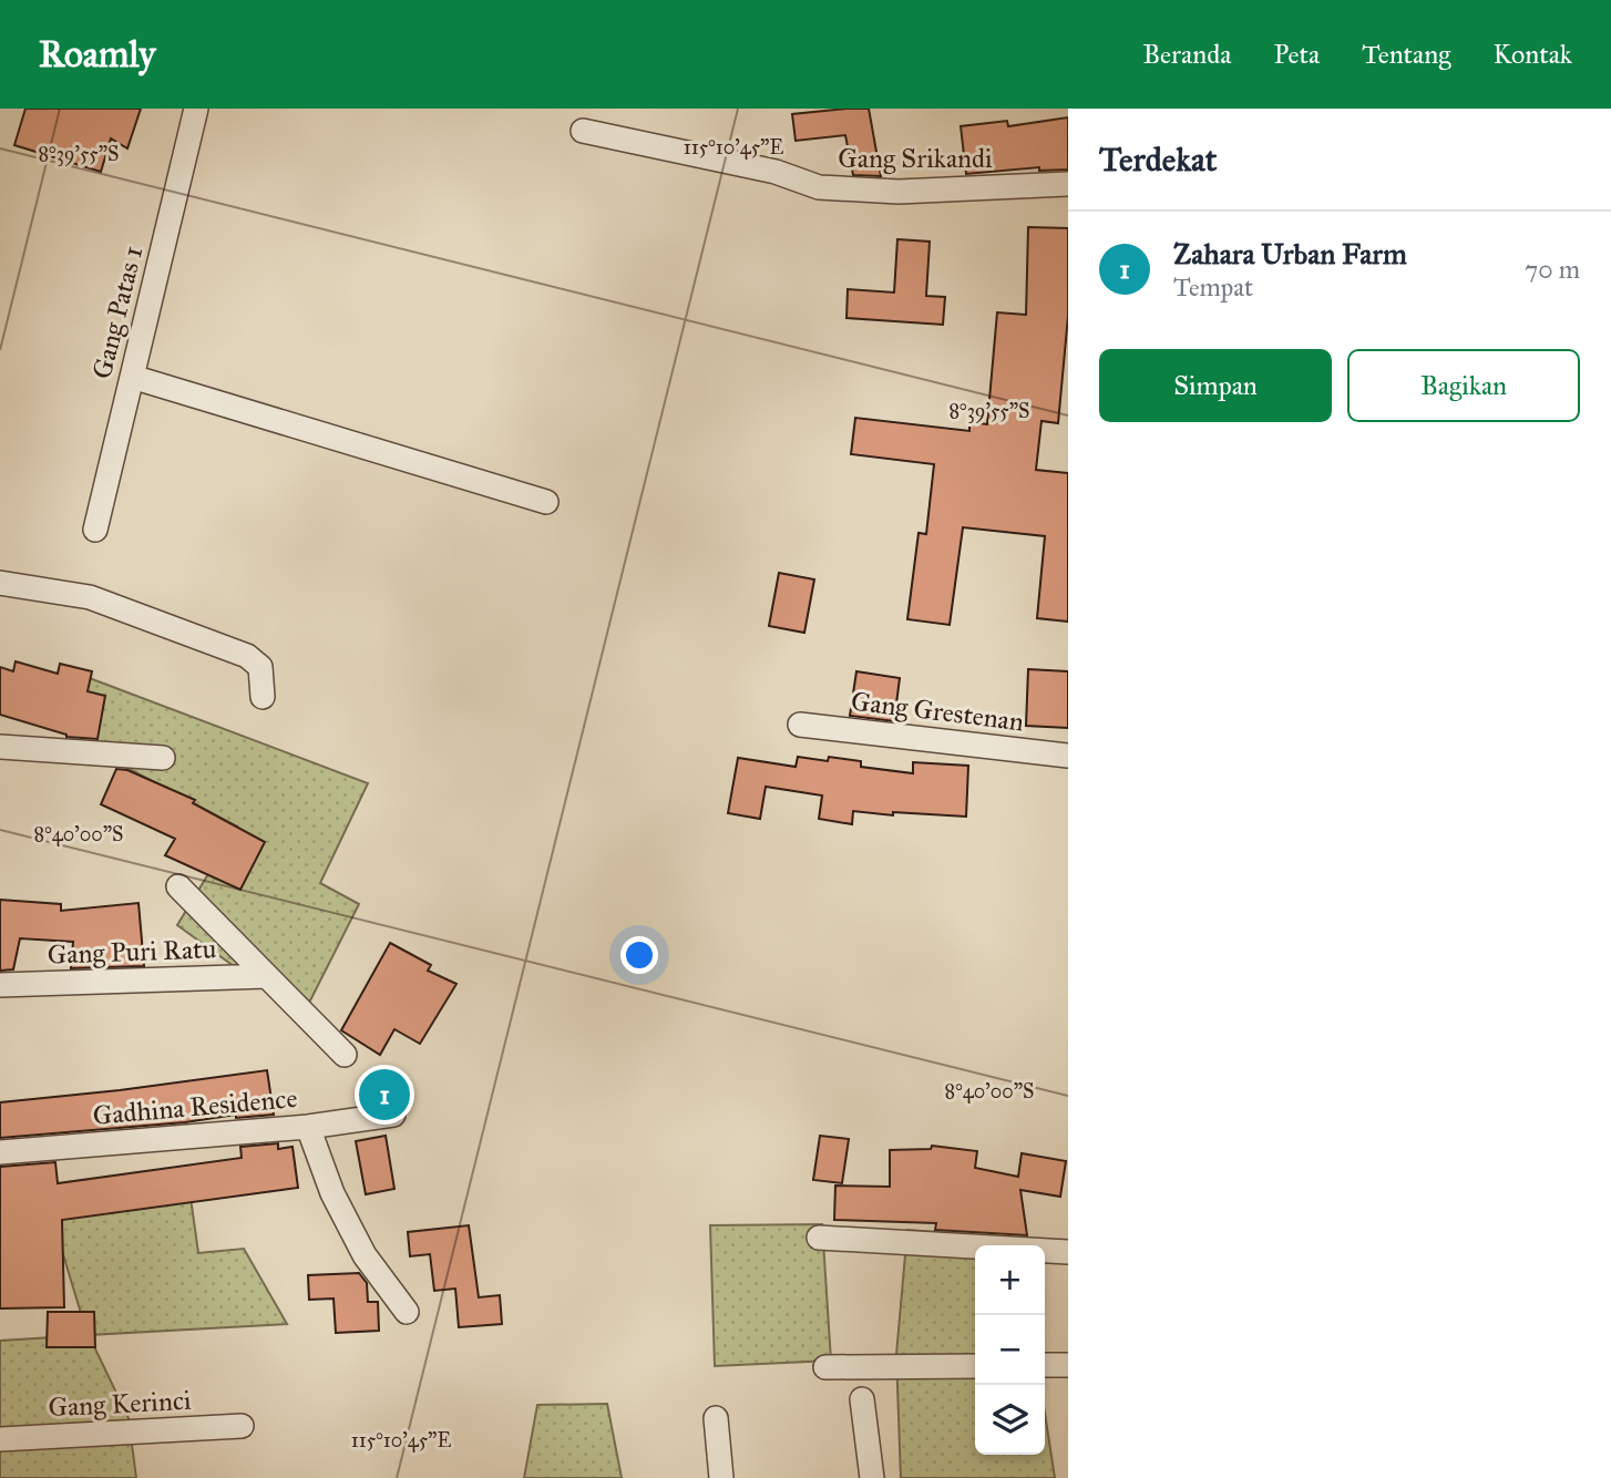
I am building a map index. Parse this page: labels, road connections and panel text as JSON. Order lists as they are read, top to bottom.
{
  "streets": {
    "street": [
      "Gang Srikandi",
      "Gang Patas 1",
      "Gang Grestenan",
      "Gang Puri Ratu",
      "Gadhina Residence",
      "Gang Kerinci"
    ]
  },
  "page": {
    "header": "Roamly",
    "nav": [
      "Beranda",
      "Peta",
      "Tentang",
      "Kontak"
    ],
    "heading": "Terdekat",
    "list": [
      {
        "mark": "1",
        "name": "Zahara Urban Farm",
        "note": "Tempat",
        "value": "70 m"
      }
    ],
    "buttons": ["Simpan", "Bagikan"],
    "pins": "1",
    "map_buttons": ["+", "−"]
  },
  "coordinates": ["115°10'45\"E", "8°39'55\"S", "8°40'00\"S"]
}
